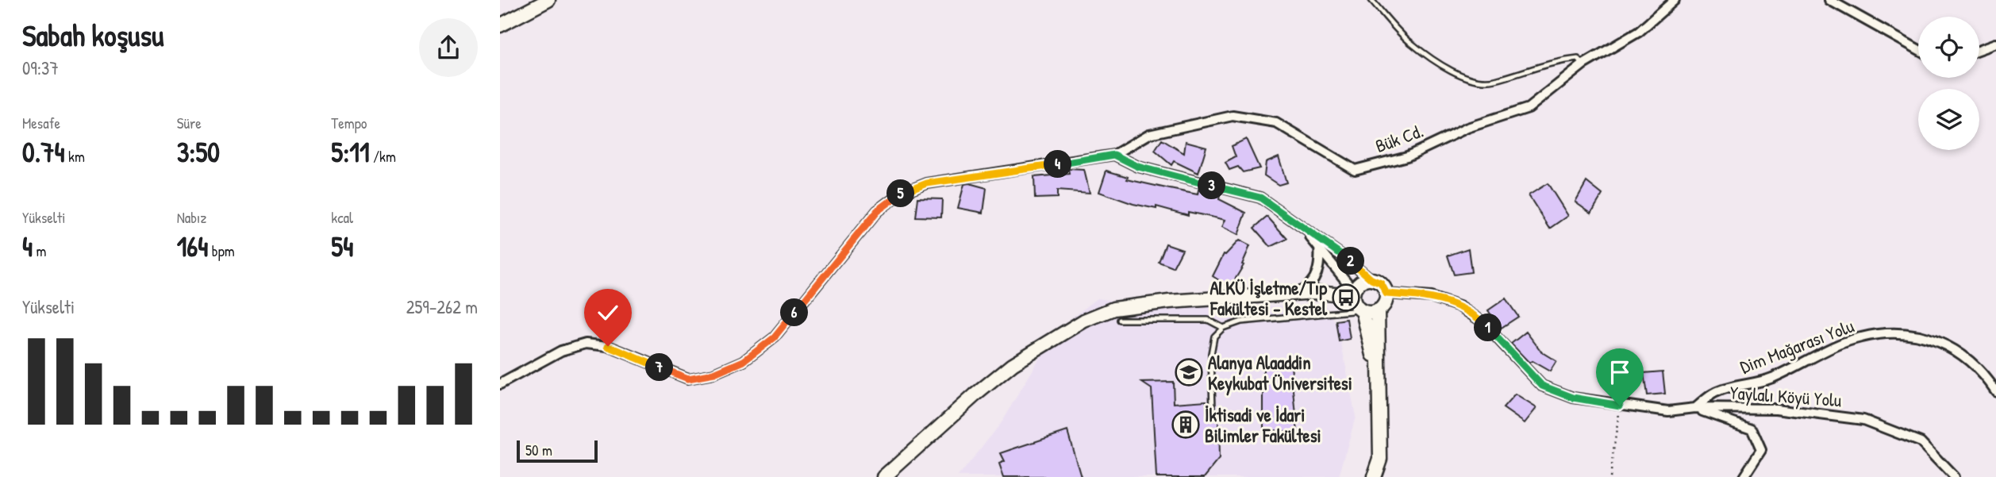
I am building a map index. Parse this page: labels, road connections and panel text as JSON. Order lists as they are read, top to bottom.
{
  "streets": {
    "street": ["Bük Cd.", "Dim Mağarası Yolu", "Yaylalı Köyü Yolu"]
  },
  "crossings": [
    ["Dim Mağarası Yolu", "Yaylalı Köyü Yolu"]
  ],
  "places": {
    "bus stop": ["ALKÜ İşletme/Tıp Fakültesi - Kestel"],
    "school or university": ["Alanya Alaaddin Keykubat Üniversitesi"],
    "building": ["İktisadi ve İdari Bilimler Fakültesi"]
  },
  "scale_bar": "50 m",
  "page": {
    "heading": ["Sabah koşusu", "09:37"],
    "stats": [
      ["Mesafe", "0.74 km"],
      ["Süre", "3:50"],
      ["Tempo", "5:11 /km"],
      ["Yükselti", "4 m"],
      ["Nabız", "164 bpm"],
      ["kcal", "54"]
    ],
    "pins": [
      "4",
      "3",
      "5",
      "2",
      "6",
      "1",
      "7"
    ],
    "chart": ["Yükselti", "259–262 m"],
    "scale": "50 m"
  }
}
